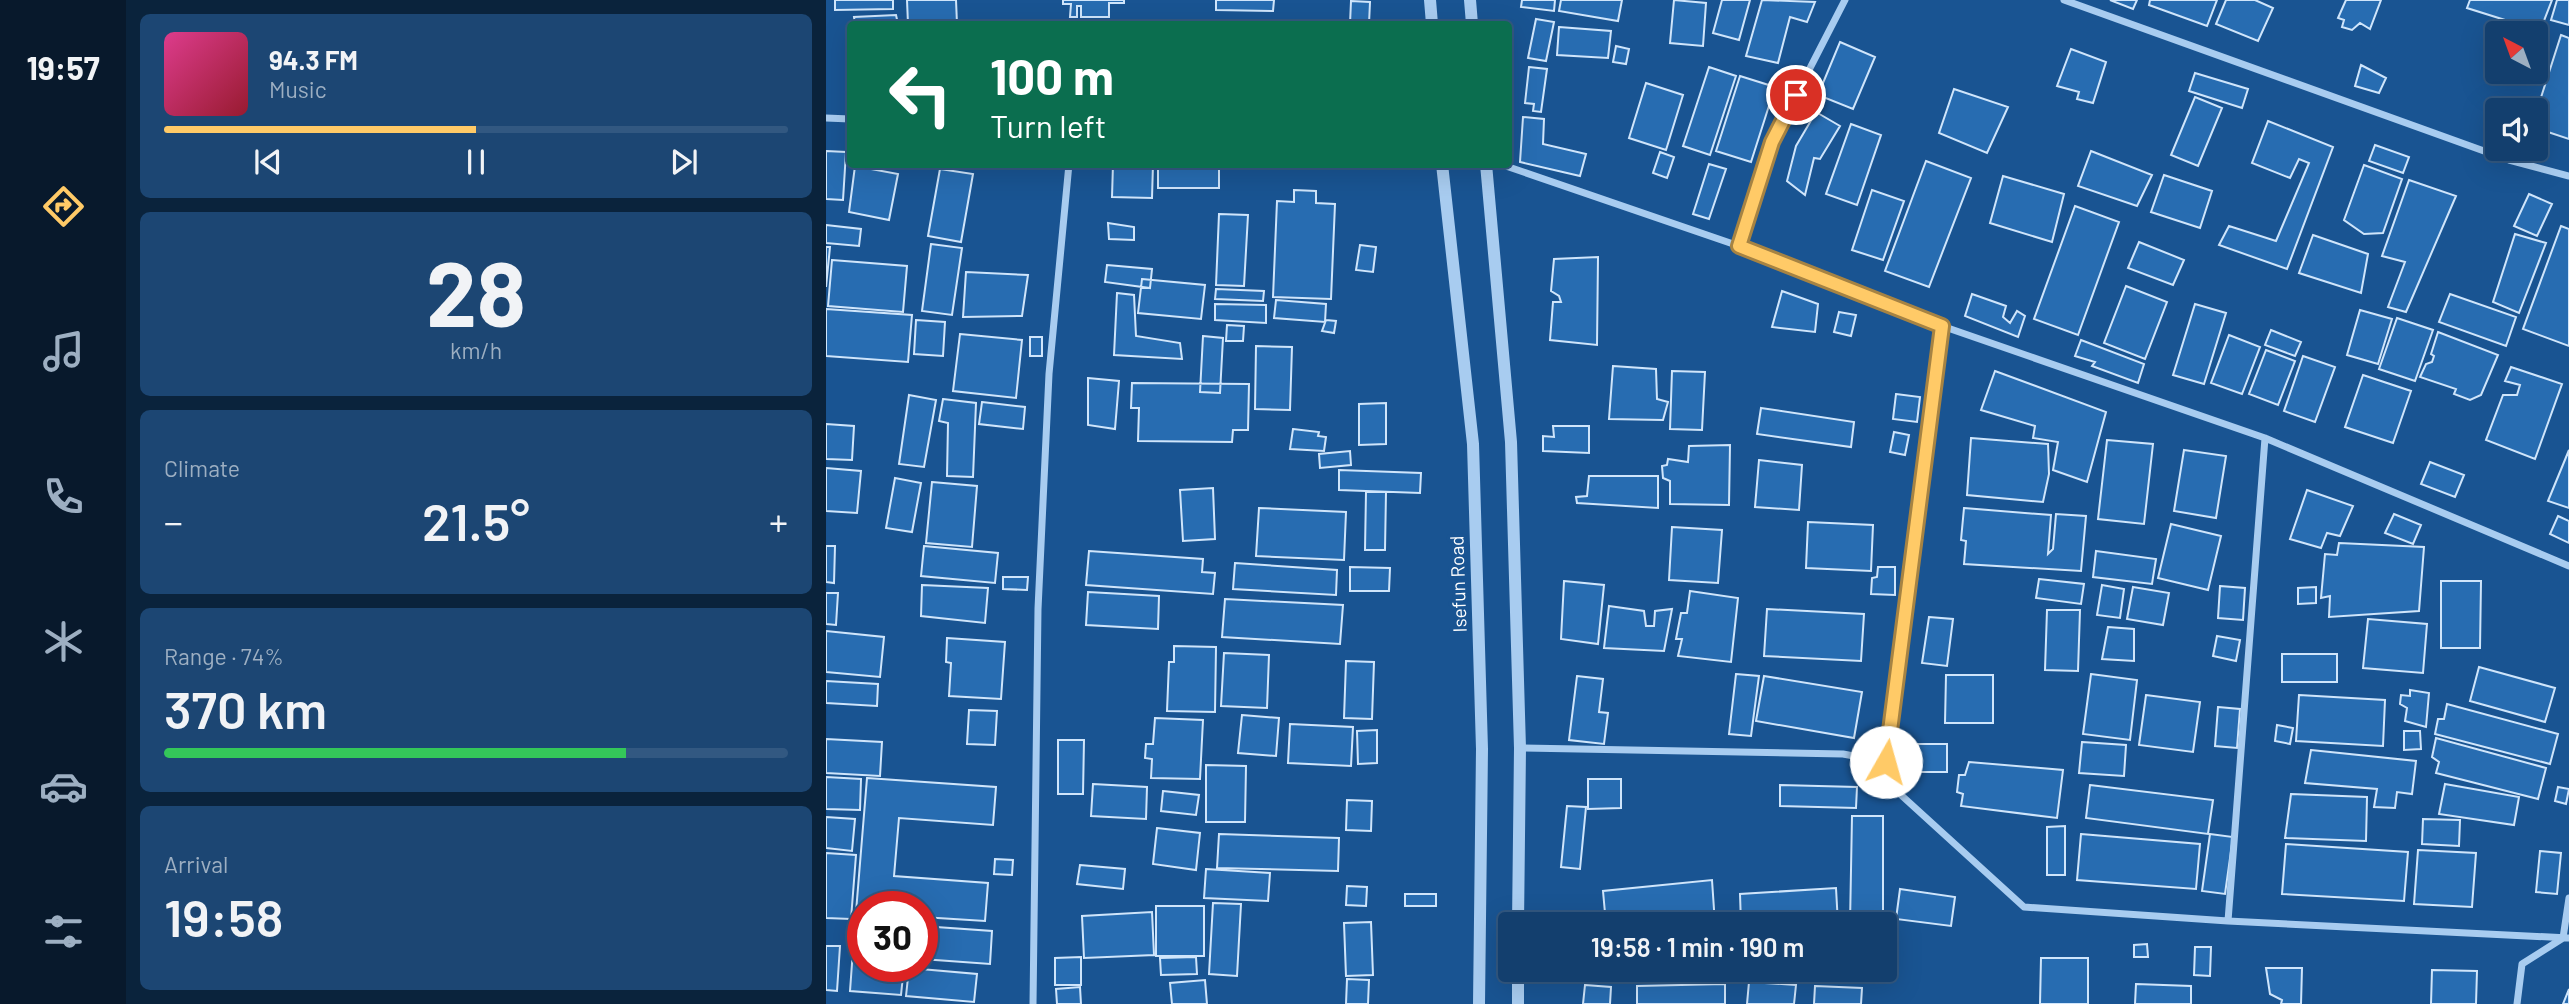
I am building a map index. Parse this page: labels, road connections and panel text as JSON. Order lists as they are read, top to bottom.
{
  "streets": {
    "street": ["Isefun Road"]
  },
  "north": "top left",
  "page": {
    "tabs": "19:57",
    "turn": ["100 m", "Turn left"],
    "song": ["94.3 FM", "Music"],
    "tile": [
      ["28", "km/h"],
      "Climate",
      ["Range · 74%", "370 km"],
      ["Arrival", "19:58"]
    ],
    "heat": ["−", "21.5°", "+"],
    "limit": "30",
    "trip": "19:58 · 1 min · 190 m"
  }
}
